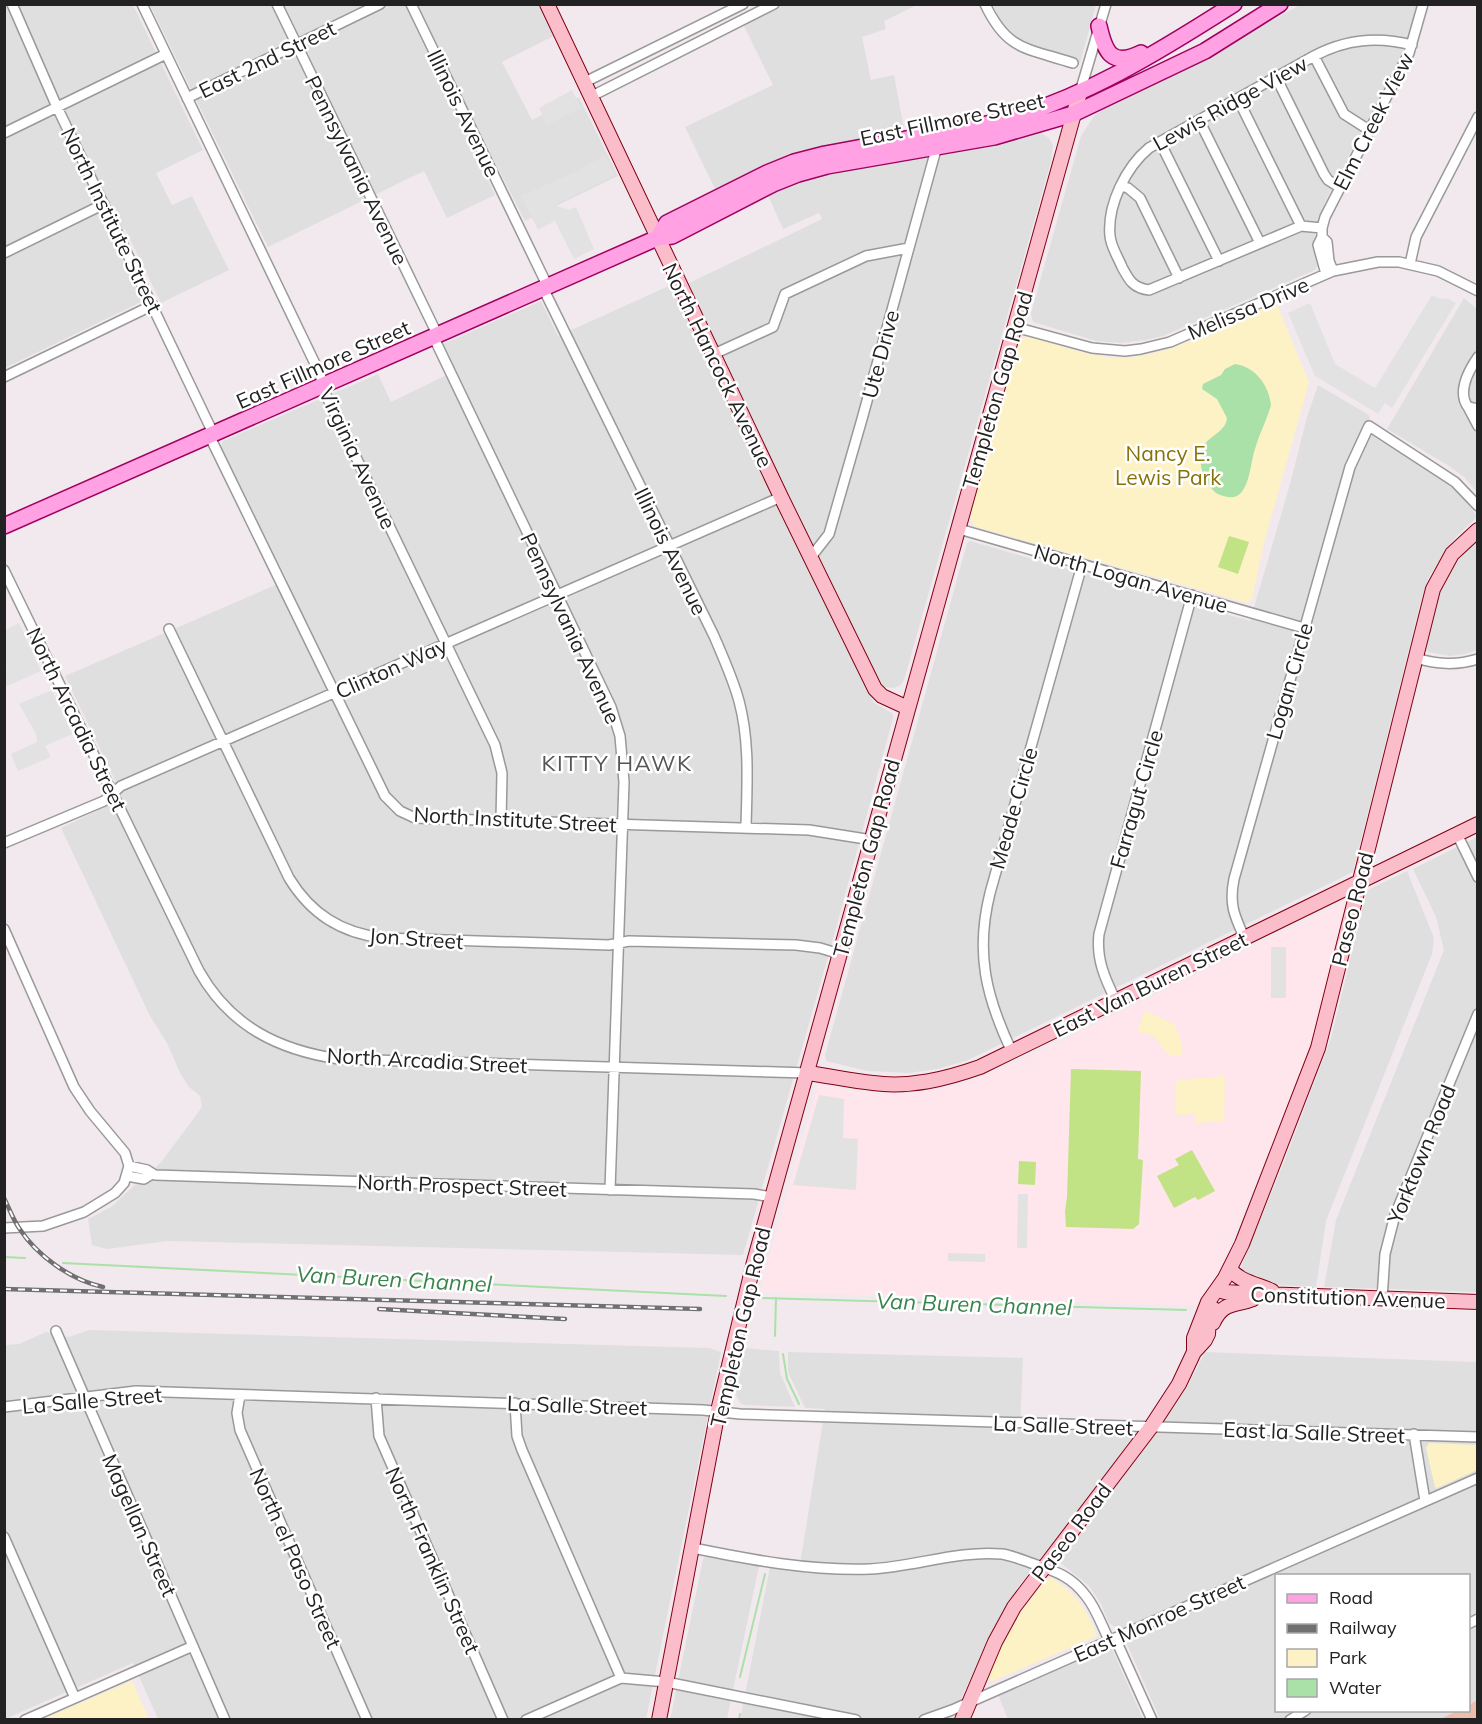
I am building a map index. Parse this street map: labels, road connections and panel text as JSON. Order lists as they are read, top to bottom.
{
  "streets": {
    "main road": ["East Fillmore Street"],
    "street": [
      "East 2nd Street",
      "Lewis Ridge View",
      "Illinois Avenue",
      "Elm Creek View",
      "Pennsylvania Avenue",
      "North Institute Street",
      "Melissa Drive",
      "Ute Drive",
      "North Hancock Avenue",
      "Templeton Gap Road",
      "Virginia Avenue",
      "North Logan Avenue",
      "Clinton Way",
      "Logan Circle",
      "North Arcadia Street",
      "Farragut Circle",
      "Meade Circle",
      "Paseo Road",
      "Jon Street",
      "East Van Buren Street",
      "Yorktown Road",
      "North Prospect Street",
      "Constitution Avenue",
      "La Salle Street",
      "East la Salle Street",
      "Magellan Street",
      "North el Paso Street",
      "North Franklin Street",
      "East Monroe Street"
    ]
  },
  "crossings": [
    ["East 2nd Street", "Pennsylvania Avenue"],
    ["East 2nd Street", "Virginia Avenue"],
    ["Lewis Ridge View", "Elm Creek View"],
    ["Illinois Avenue", "East Fillmore Street"],
    ["Illinois Avenue", "North Institute Street"],
    ["Illinois Avenue", "Clinton Way"],
    ["East Fillmore Street", "Pennsylvania Avenue"],
    ["East Fillmore Street", "North Institute Street"],
    ["East Fillmore Street", "Ute Drive"],
    ["East Fillmore Street", "North Hancock Avenue"],
    ["East Fillmore Street", "Templeton Gap Road"],
    ["East Fillmore Street", "Virginia Avenue"],
    ["Elm Creek View", "Melissa Drive"],
    ["Pennsylvania Avenue", "North Institute Street"],
    ["Pennsylvania Avenue", "Clinton Way"],
    ["Pennsylvania Avenue", "North Arcadia Street"],
    ["Pennsylvania Avenue", "Jon Street"],
    ["Pennsylvania Avenue", "North Prospect Street"],
    ["North Institute Street", "Templeton Gap Road"],
    ["North Institute Street", "Virginia Avenue"],
    ["North Institute Street", "Clinton Way"],
    ["Melissa Drive", "Templeton Gap Road"],
    ["Ute Drive", "North Hancock Avenue"],
    ["North Hancock Avenue", "Templeton Gap Road"],
    ["North Hancock Avenue", "Clinton Way"],
    ["Templeton Gap Road", "North Logan Avenue"],
    ["Templeton Gap Road", "North Arcadia Street"],
    ["Templeton Gap Road", "Jon Street"],
    ["Templeton Gap Road", "East Van Buren Street"],
    ["Templeton Gap Road", "North Prospect Street"],
    ["Templeton Gap Road", "La Salle Street"],
    ["Virginia Avenue", "Clinton Way"],
    ["North Logan Avenue", "Logan Circle"],
    ["North Logan Avenue", "Farragut Circle"],
    ["North Logan Avenue", "Meade Circle"],
    ["Clinton Way", "North Arcadia Street"],
    ["Clinton Way", "Jon Street"],
    ["Logan Circle", "East Van Buren Street"],
    ["North Arcadia Street", "East Van Buren Street"],
    ["Farragut Circle", "East Van Buren Street"],
    ["Meade Circle", "East Van Buren Street"],
    ["Paseo Road", "East Van Buren Street"],
    ["Paseo Road", "Constitution Avenue"],
    ["Paseo Road", "La Salle Street"],
    ["Paseo Road", "East la Salle Street"],
    ["Paseo Road", "East Monroe Street"],
    ["Yorktown Road", "Constitution Avenue"],
    ["La Salle Street", "East la Salle Street"],
    ["La Salle Street", "Magellan Street"],
    ["La Salle Street", "North el Paso Street"],
    ["La Salle Street", "North Franklin Street"]
  ],
  "districts": ["KITTY HAWK"],
  "water": ["Van Buren Channel"],
  "parks": ["Nancy E. Lewis Park"],
  "legend": [
    "Road",
    "Railway",
    "Park",
    "Water"
  ]
}
